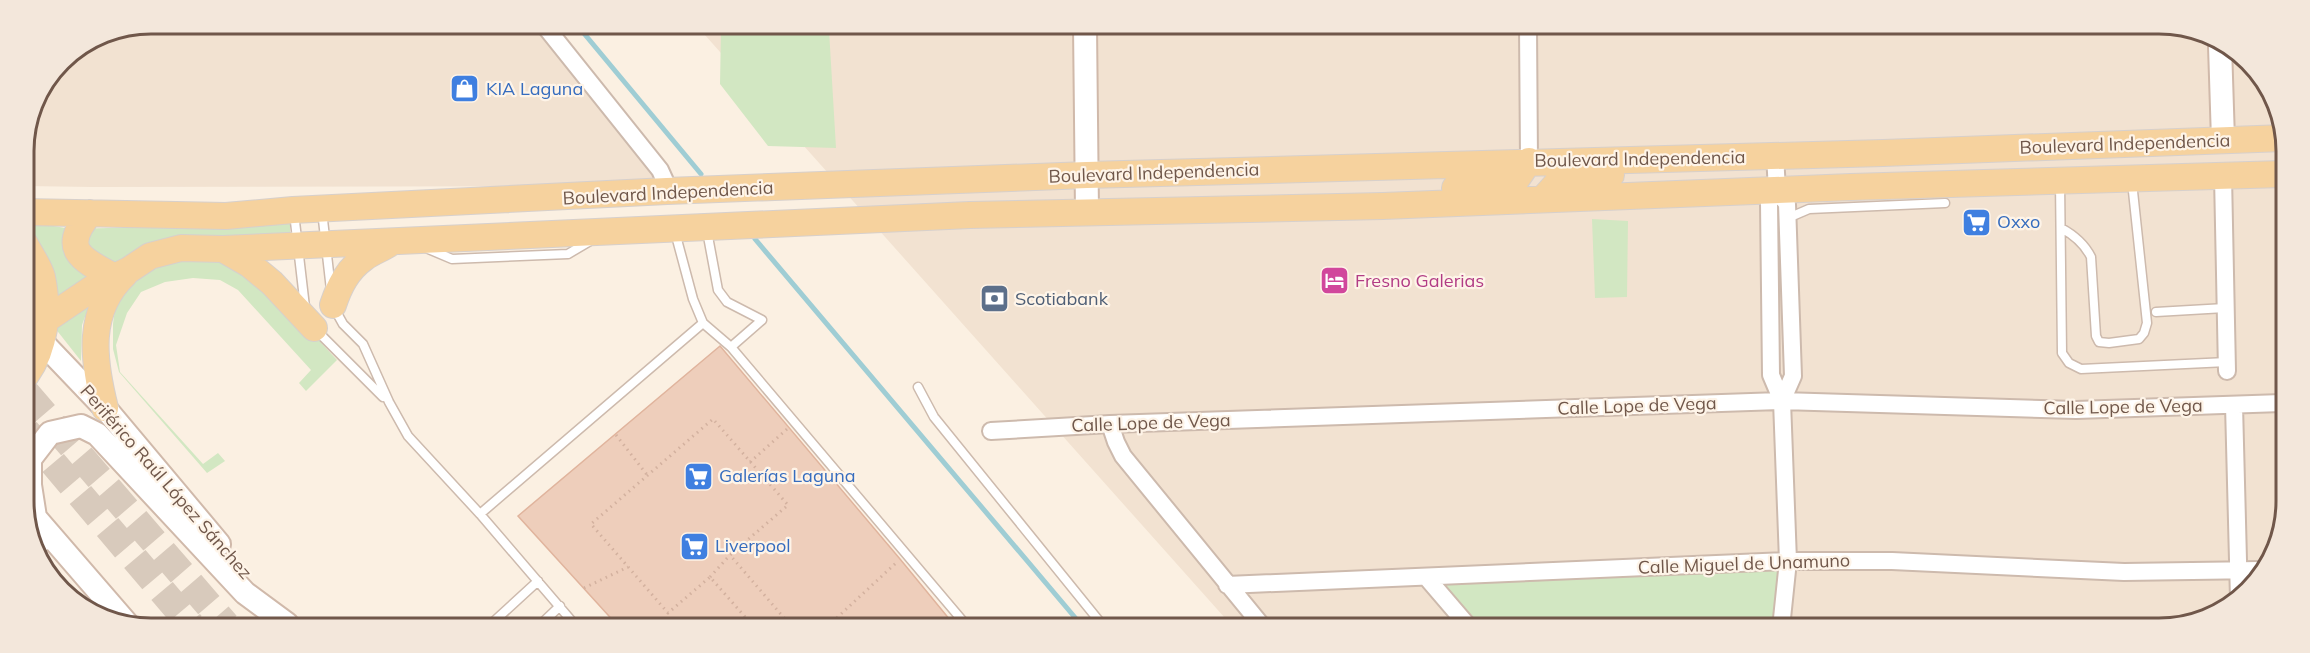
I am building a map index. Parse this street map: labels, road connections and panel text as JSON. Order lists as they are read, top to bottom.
{
  "streets": {
    "main road": ["Boulevard Independencia", "Periférico Raúl López Sánchez"],
    "street": ["Calle Lope de Vega", "Calle Miguel de Unamuno"]
  },
  "crossings": [
    ["Boulevard Independencia", "Periférico Raúl López Sánchez"]
  ],
  "places": {
    "shop": ["KIA Laguna"],
    "supermarket": ["Oxxo", "Galerías Laguna", "Liverpool"],
    "hotel": ["Fresno Galerias"],
    "bank": ["Scotiabank"]
  }
}
